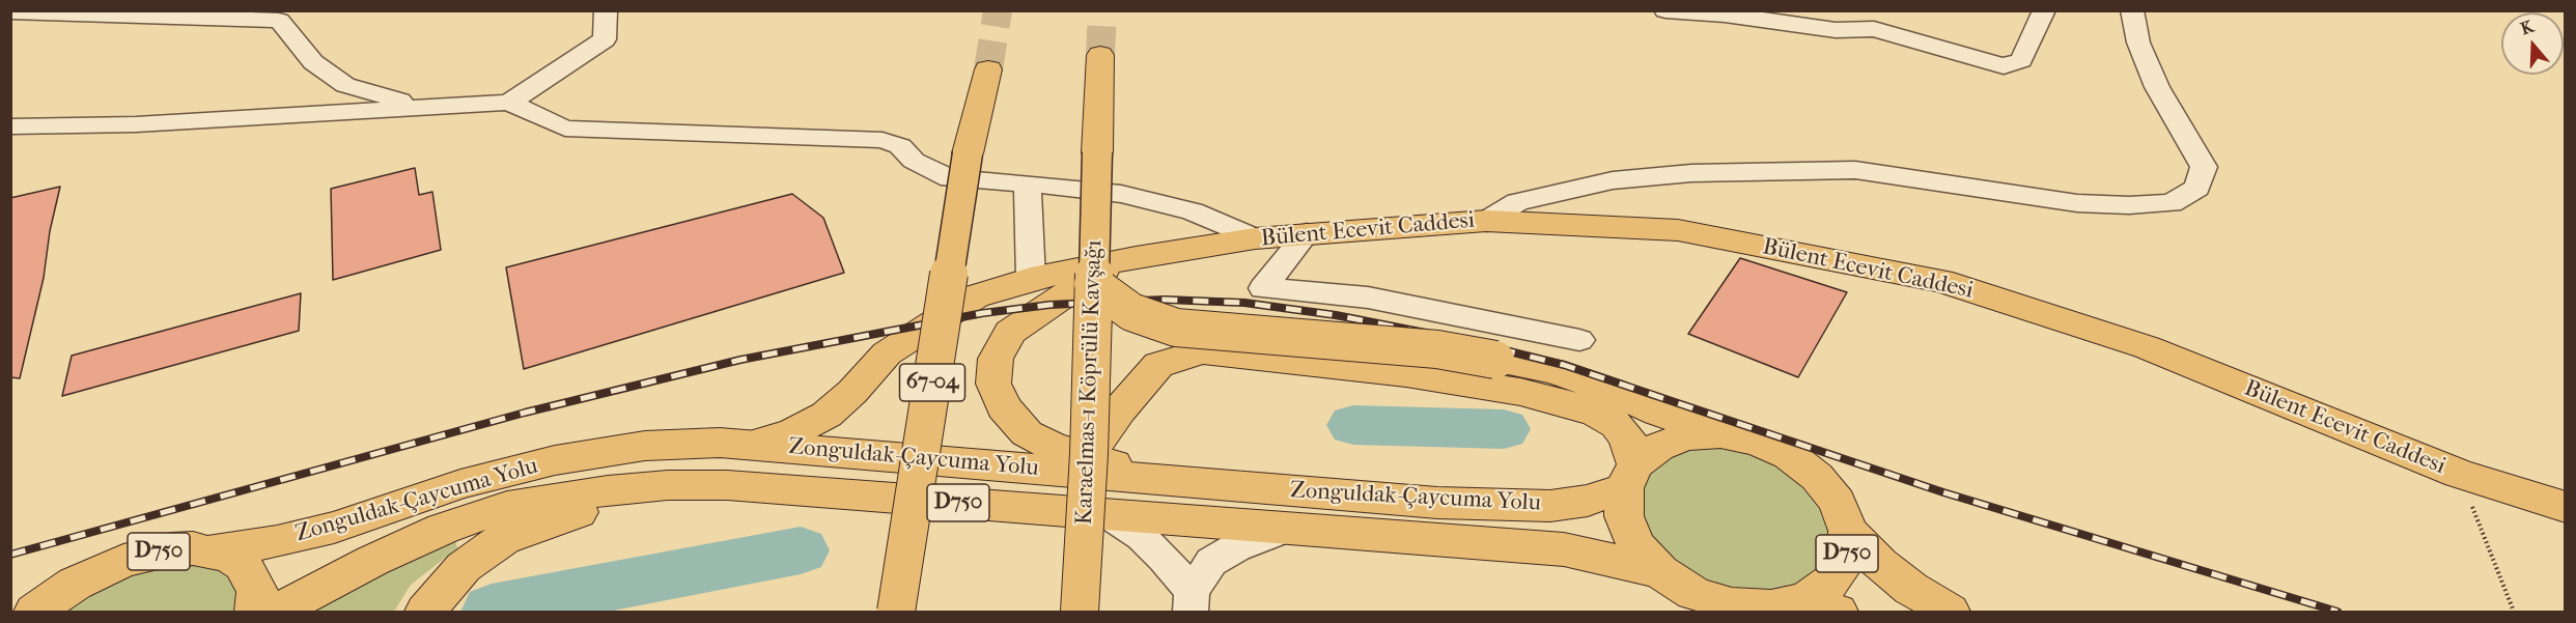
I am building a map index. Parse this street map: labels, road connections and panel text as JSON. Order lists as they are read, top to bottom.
{
  "streets": {
    "main road": [
      "Bülent Ecevit Caddesi",
      "67-04",
      "Karaelmas-1 Köprülü Kavşağı",
      "Zonguldak-Çaycuma Yolu",
      "D750"
    ]
  },
  "crossings": [
    ["Zonguldak-Çaycuma Yolu", "D750"]
  ],
  "north": "top"
}
